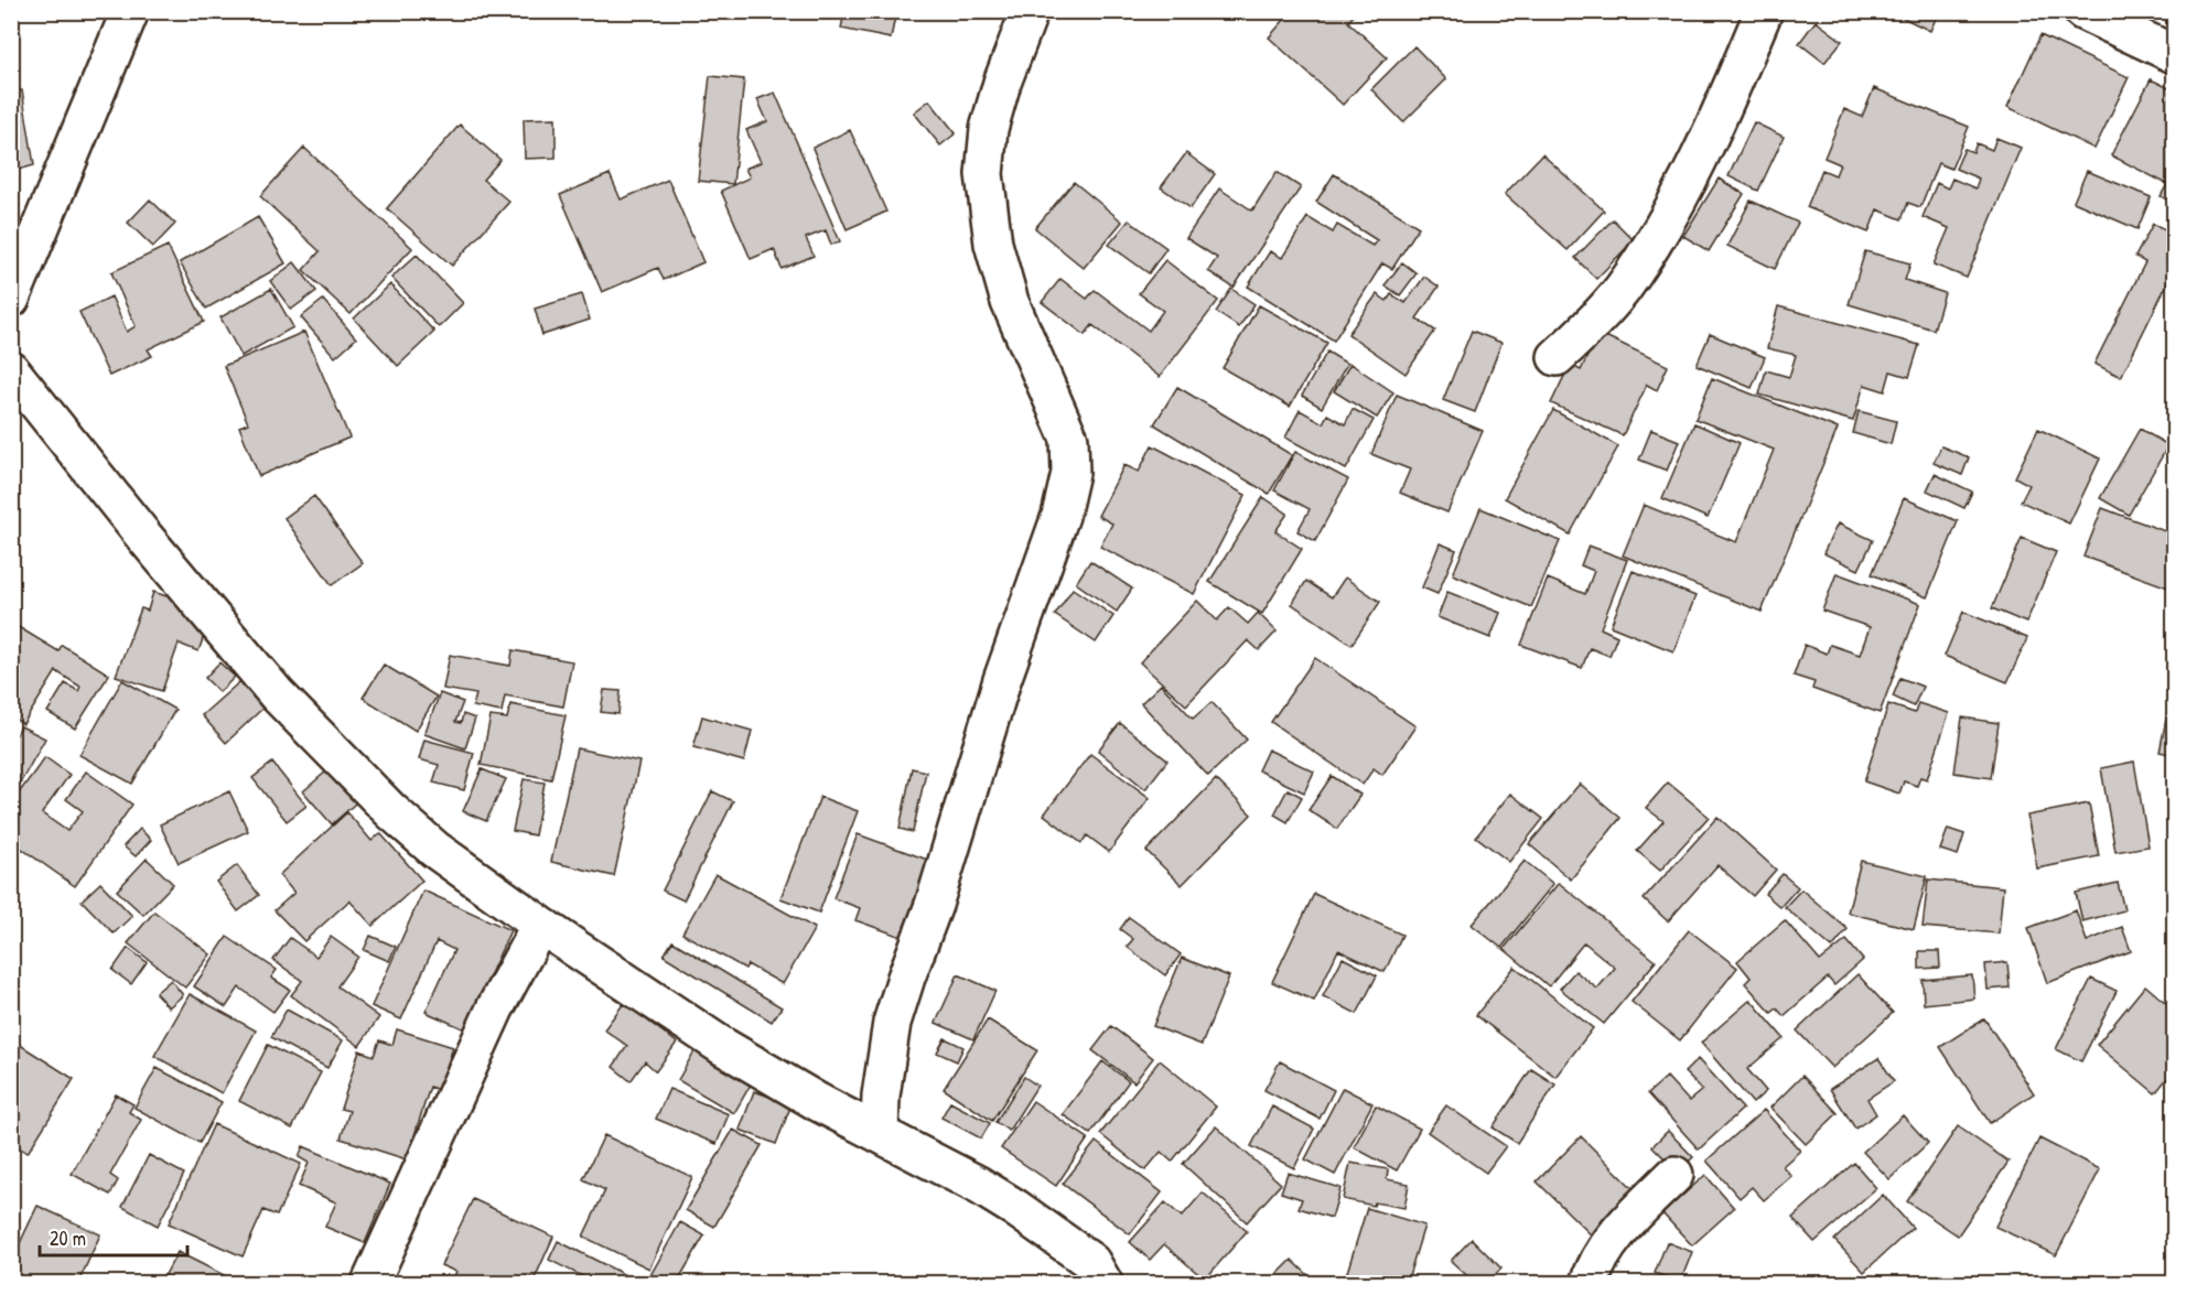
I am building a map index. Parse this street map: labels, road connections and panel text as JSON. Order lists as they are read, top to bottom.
{
  "scale_bar": "20 m"
}
